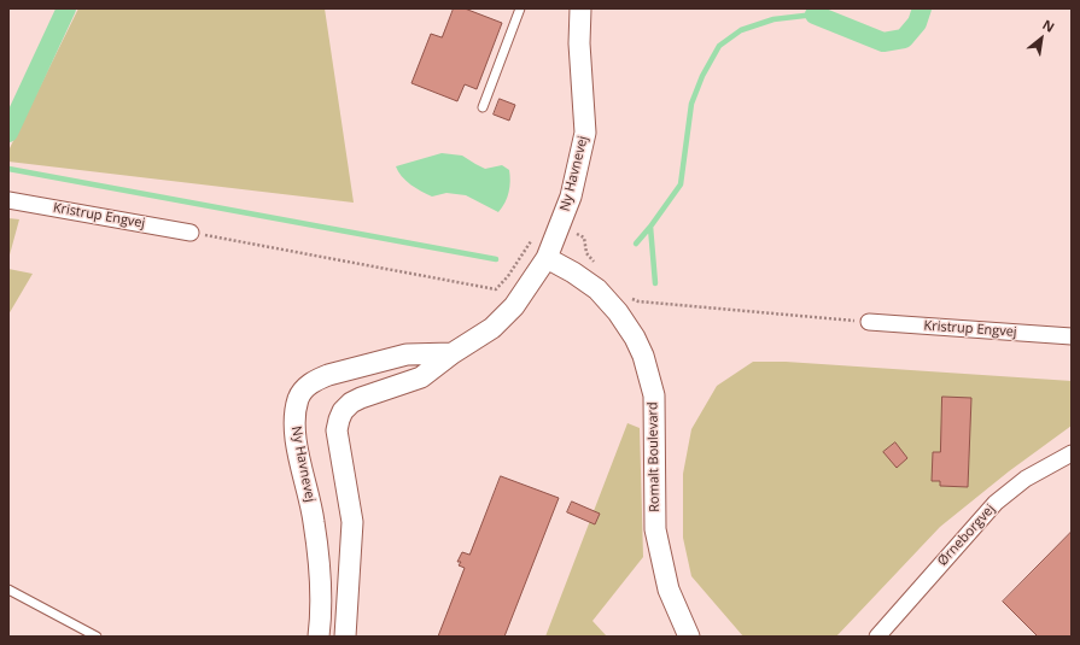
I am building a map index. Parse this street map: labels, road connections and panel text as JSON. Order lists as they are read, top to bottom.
{
  "streets": {
    "street": [
      "Ny Havnevej",
      "Kristrup Engvej",
      "Romalt Boulevard",
      "Ørneborgvej"
    ]
  },
  "crossings": [
    ["Ny Havnevej", "Romalt Boulevard"]
  ],
  "north": "top right"
}
